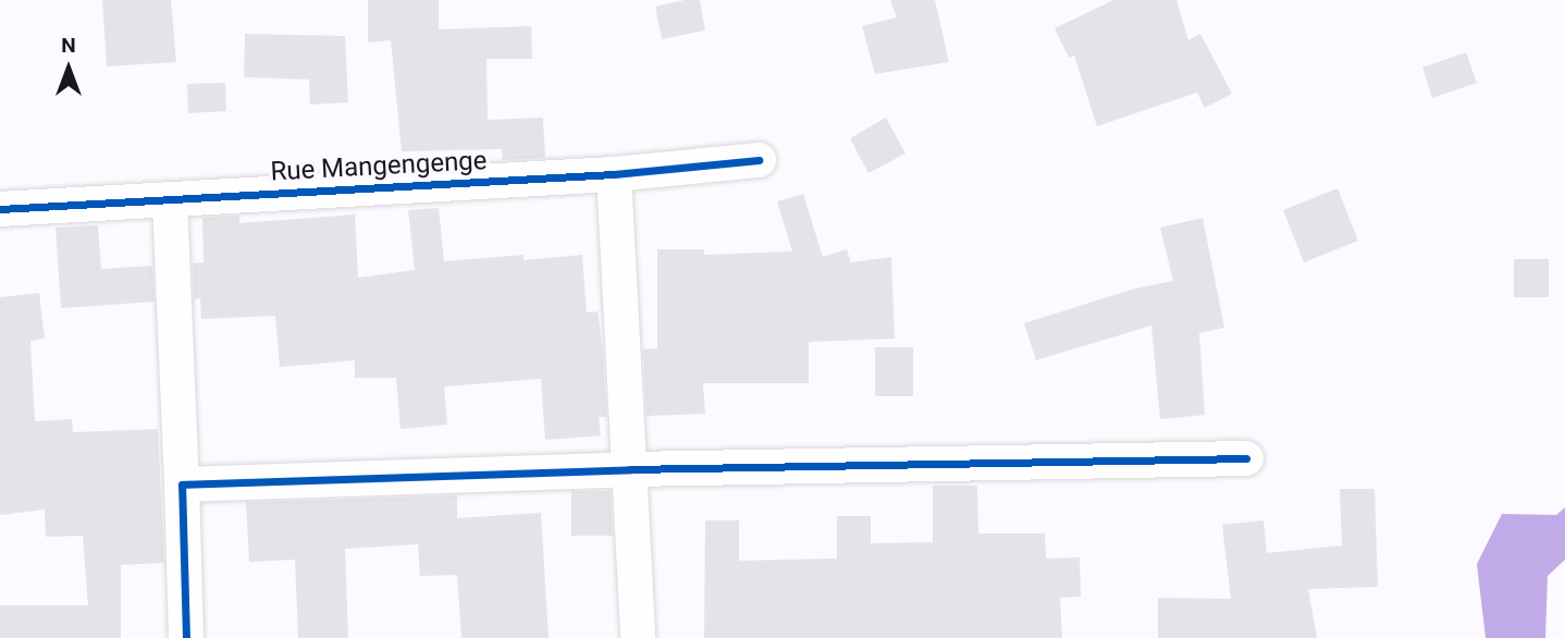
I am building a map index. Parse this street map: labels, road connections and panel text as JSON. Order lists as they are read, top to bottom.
{
  "streets": {
    "street": ["Rue Mangengenge"]
  },
  "north": "top"
}
